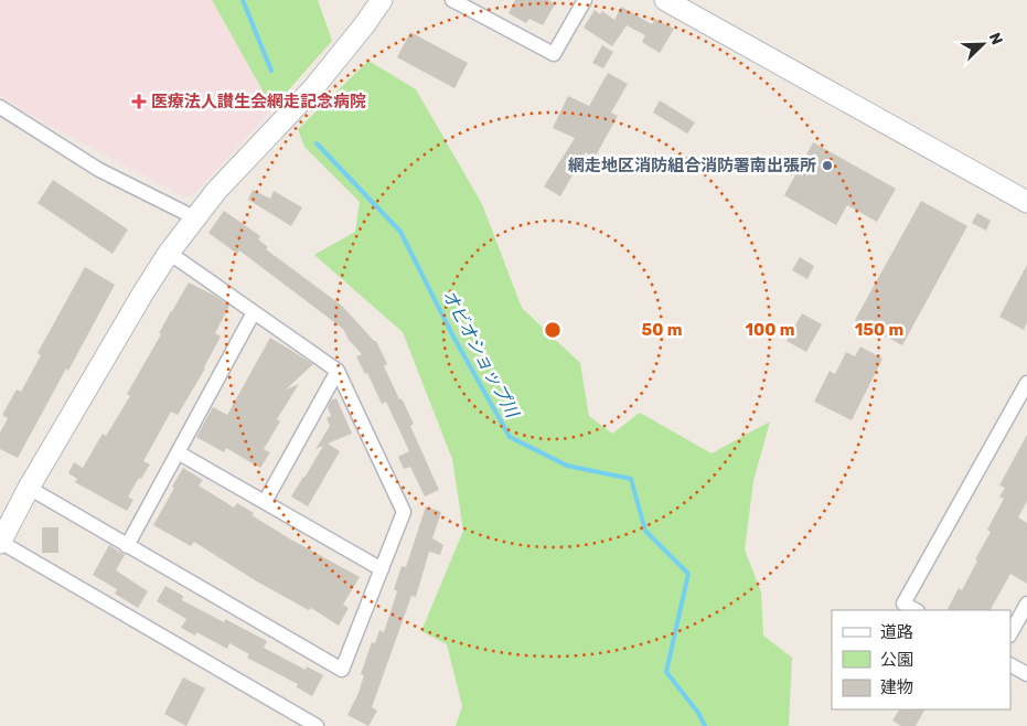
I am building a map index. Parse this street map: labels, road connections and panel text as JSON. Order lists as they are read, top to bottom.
{
  "water": ["オビオショップ川"],
  "places": {
    "health": ["医療法人讃生会網走記念病院"],
    "other": ["網走地区消防組合消防署南出張所"]
  },
  "legend": ["道路", "公園", "建物"],
  "north": "top right",
  "rings": ["50 m", "100 m", "150 m"]
}
